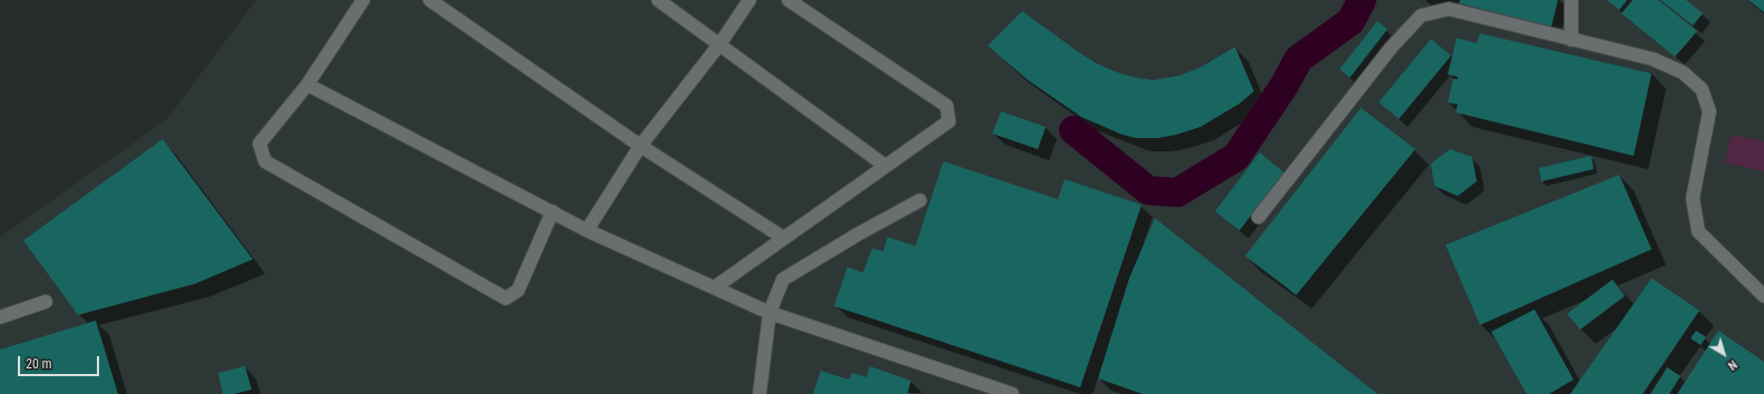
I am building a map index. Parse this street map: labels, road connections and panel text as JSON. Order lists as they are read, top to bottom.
{
  "scale_bar": "20 m",
  "north": "bottom right"
}
